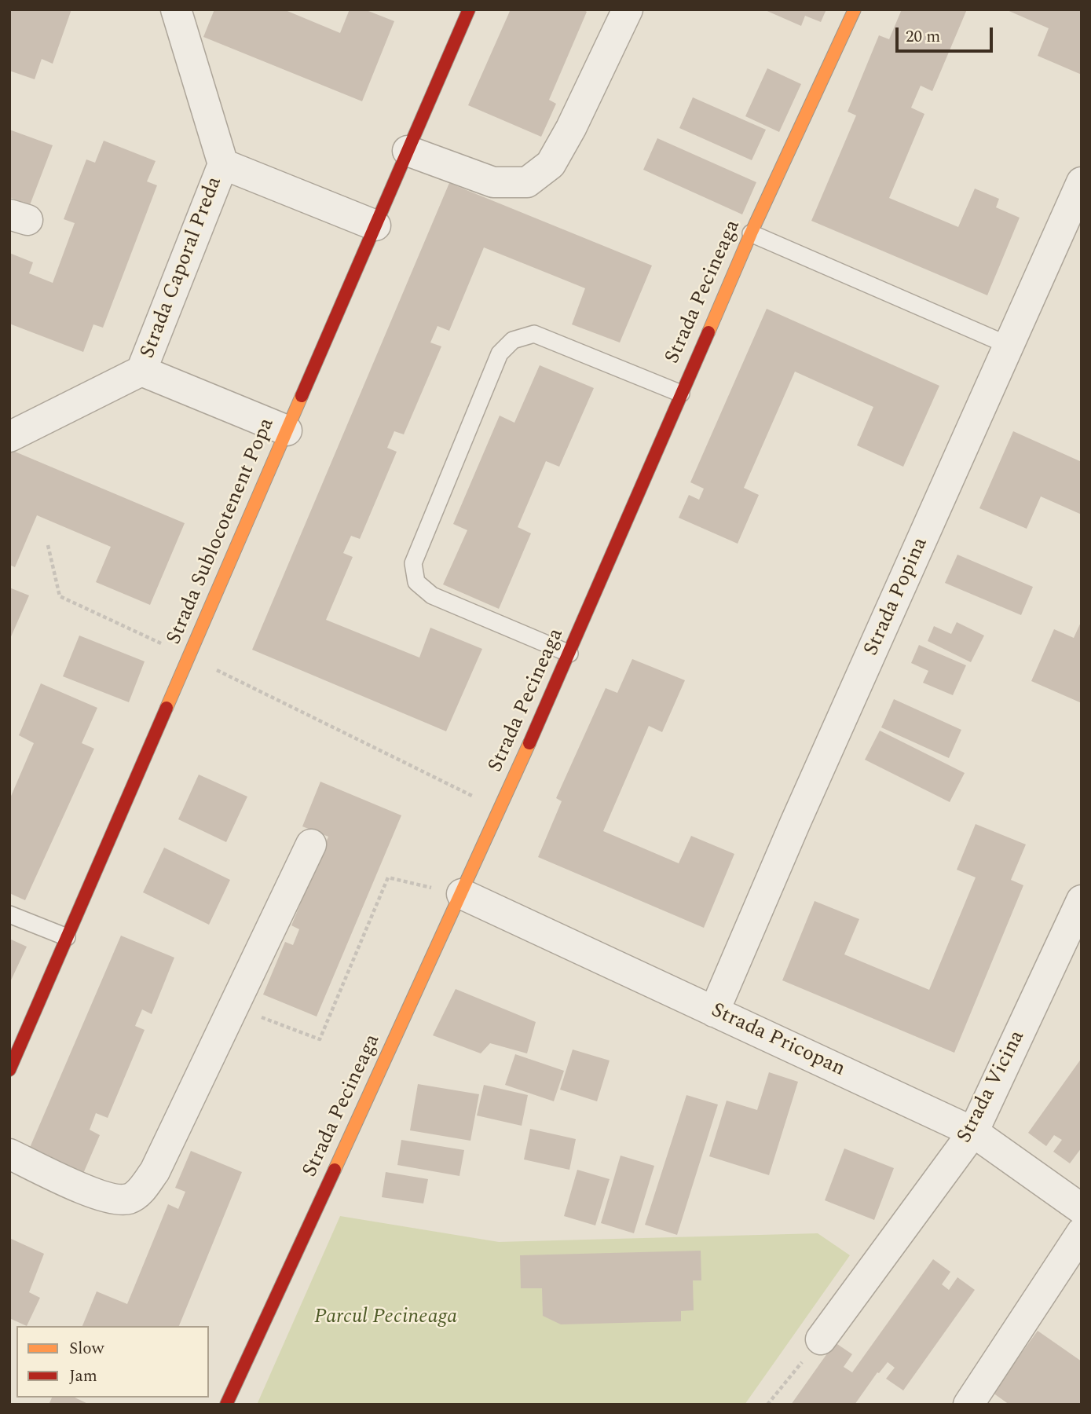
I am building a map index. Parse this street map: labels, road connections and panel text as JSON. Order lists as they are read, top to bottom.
{
  "streets": {
    "street": [
      "Strada Caporal Preda",
      "Strada Pecineaga",
      "Strada Sublocotenent Popa",
      "Strada Popina",
      "Strada Pricopan",
      "Strada Vicina"
    ]
  },
  "crossings": [
    ["Strada Caporal Preda", "Strada Sublocotenent Popa"],
    ["Strada Pecineaga", "Strada Pricopan"],
    ["Strada Popina", "Strada Pricopan"],
    ["Strada Pricopan", "Strada Vicina"]
  ],
  "parks": ["Parcul Pecineaga"],
  "legend": ["Slow", "Jam"],
  "scale_bar": "20 m"
}
